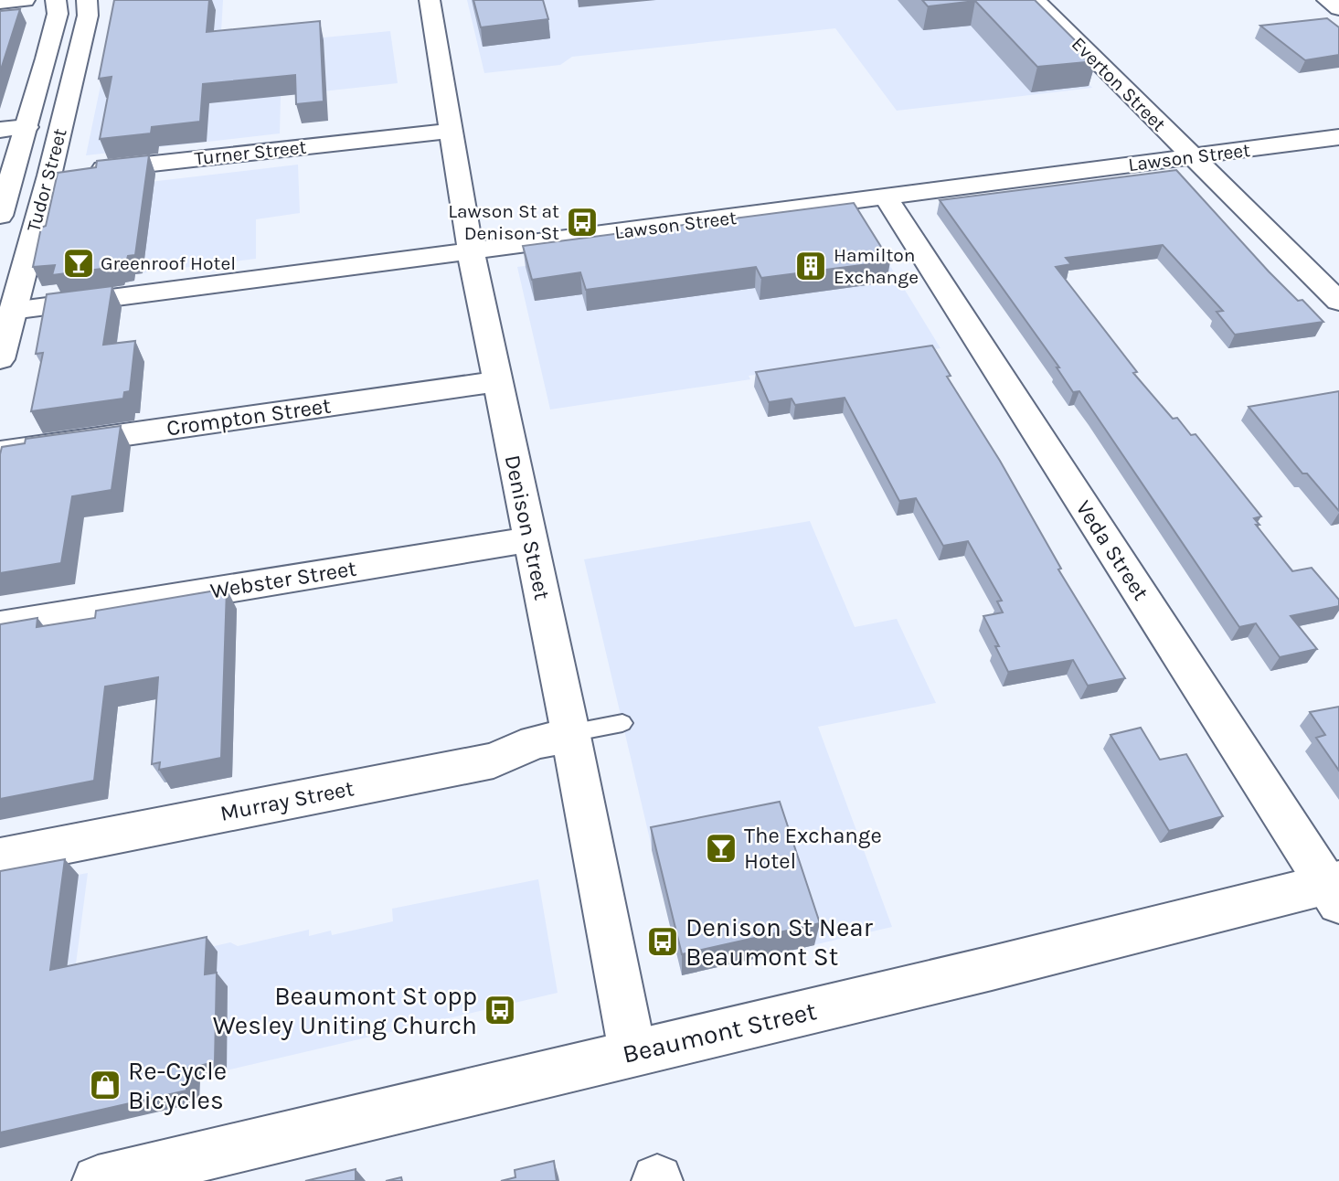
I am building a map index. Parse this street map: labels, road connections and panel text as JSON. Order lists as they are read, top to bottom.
{
  "streets": {
    "street": [
      "Everton Street",
      "Turner Street",
      "Lawson Street",
      "Tudor Street",
      "Crompton Street",
      "Denison Street",
      "Veda Street",
      "Webster Street",
      "Murray Street",
      "Beaumont Street"
    ]
  },
  "crossings": [
    ["Everton Street", "Lawson Street"],
    ["Turner Street", "Tudor Street"],
    ["Turner Street", "Denison Street"],
    ["Lawson Street", "Tudor Street"],
    ["Lawson Street", "Denison Street"],
    ["Lawson Street", "Veda Street"],
    ["Crompton Street", "Denison Street"],
    ["Denison Street", "Webster Street"],
    ["Denison Street", "Murray Street"],
    ["Denison Street", "Beaumont Street"],
    ["Veda Street", "Beaumont Street"]
  ],
  "places": {
    "bus stop": ["Lawson St at Denison St", "Denison St Near Beaumont St", "Beaumont St opp Wesley Uniting Church"],
    "bar": ["Greenroof Hotel", "The Exchange Hotel"],
    "building": ["Hamilton Exchange"],
    "shop": ["Re-Cycle Bicycles"]
  }
}
